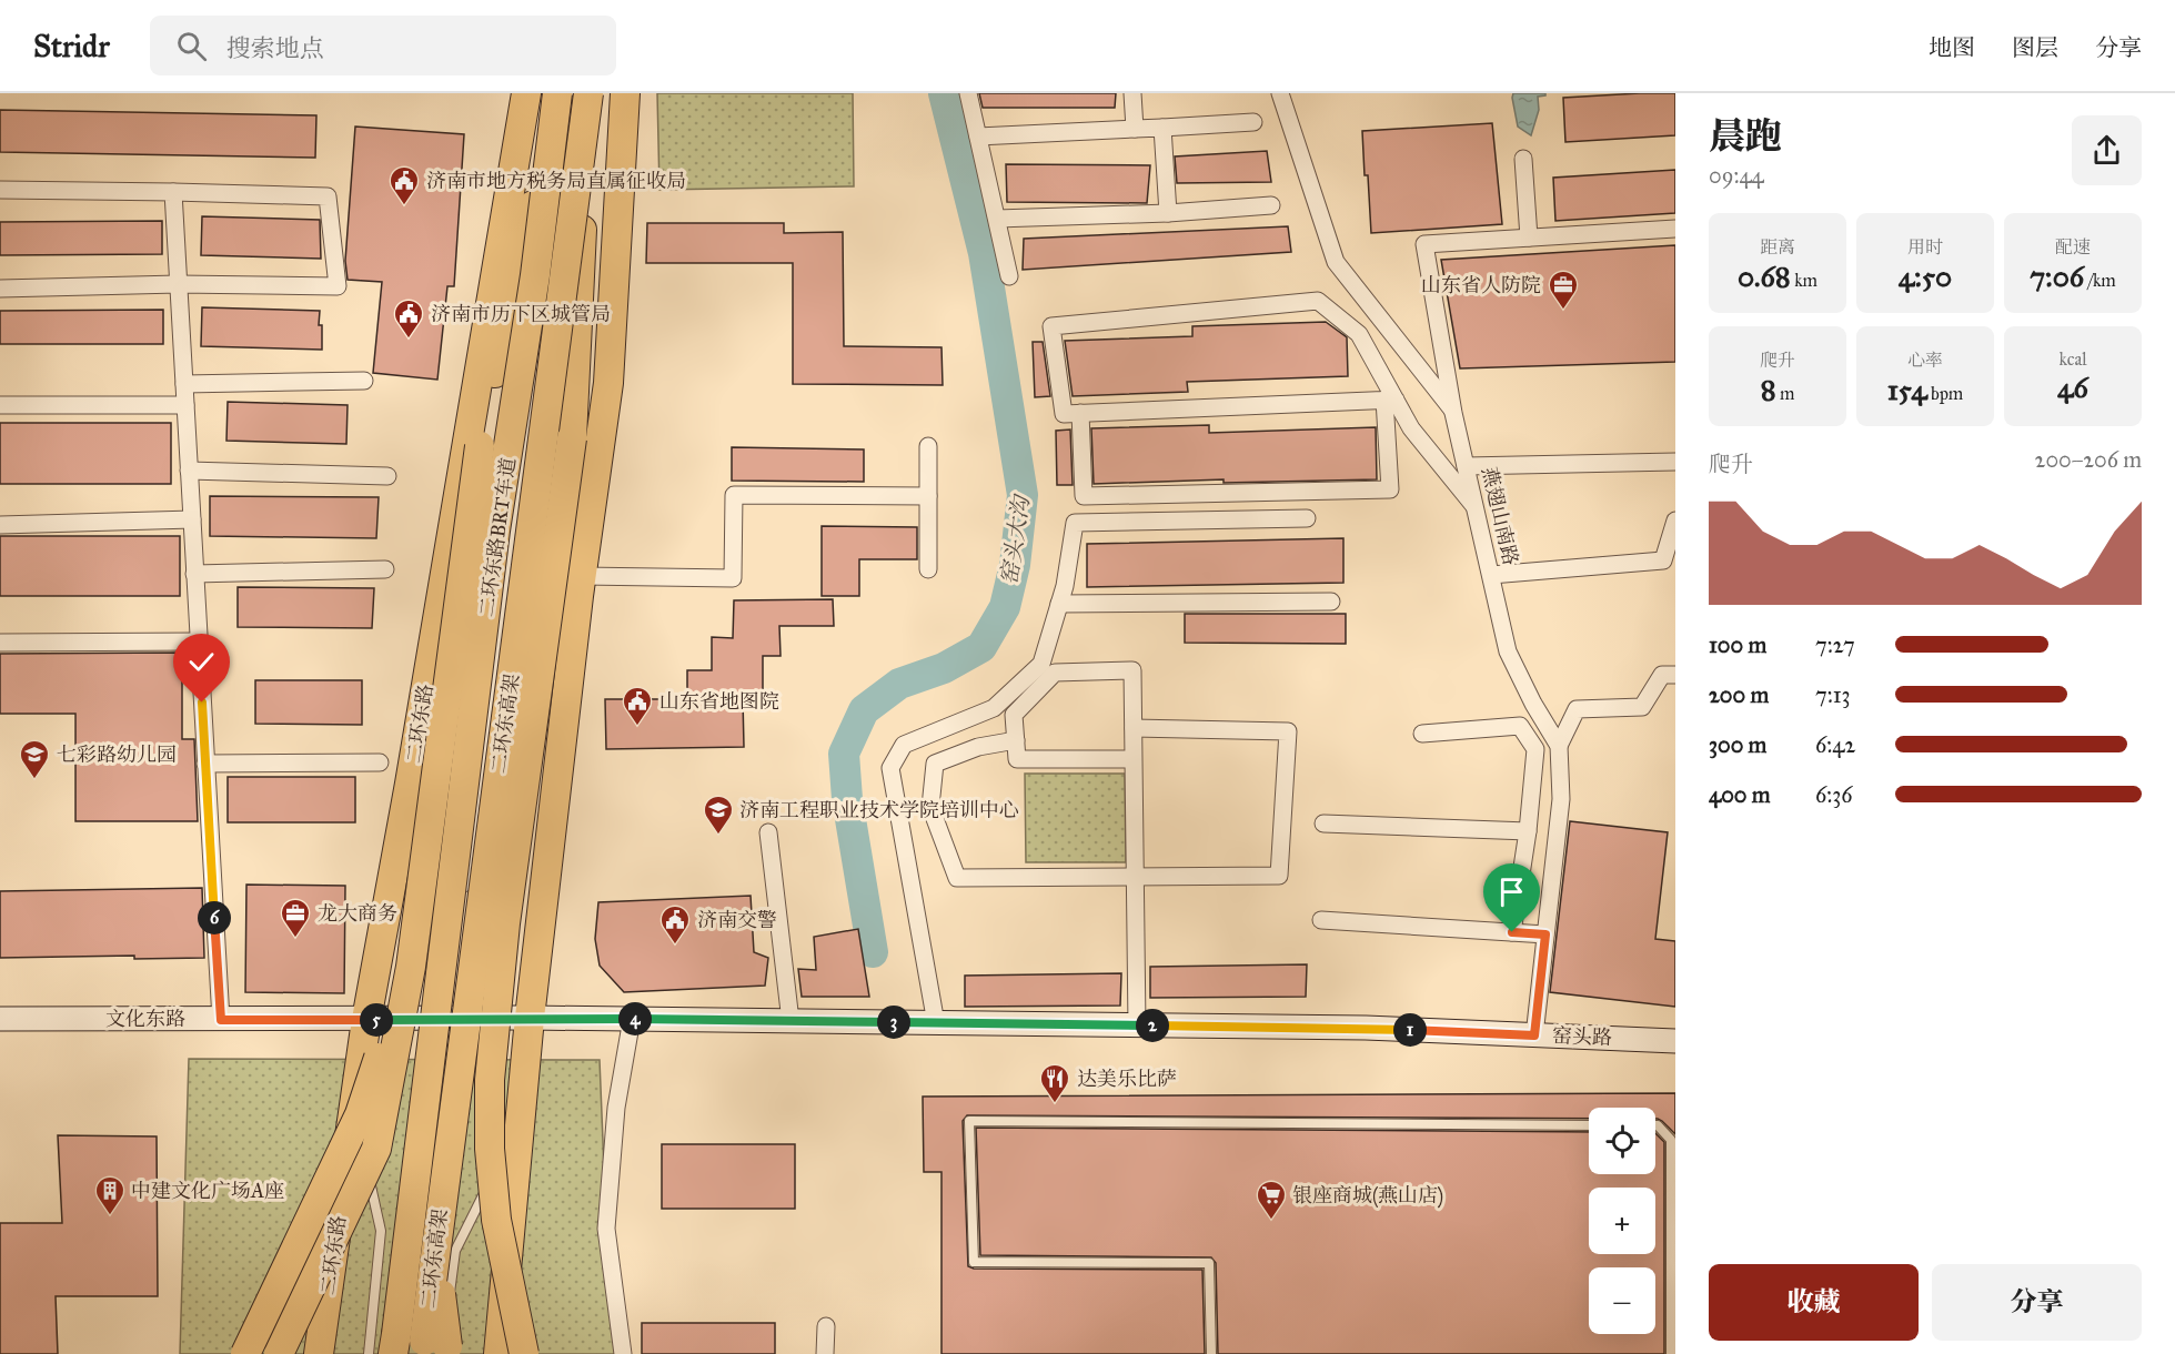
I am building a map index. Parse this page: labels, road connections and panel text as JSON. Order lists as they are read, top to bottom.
{
  "streets": {
    "highway": ["二环东路", "二环东高架"],
    "main road": ["文化东路", "窑头路"],
    "street": ["燕翅山南路"],
    "lane": ["二环东路BRT车道"]
  },
  "crossings": [
    ["燕翅山南路", "窑头路"],
    ["二环东路", "文化东路"],
    ["文化东路", "窑头路"]
  ],
  "water": ["窑头大沟"],
  "places": {
    "public building": [
      "济南市地方税务局直属征收局",
      "济南市历下区城管局",
      "山东省地图院",
      "济南交警"
    ],
    "office": ["山东省人防院", "龙大商务"],
    "school or university": ["七彩路幼儿园", "济南工程职业技术学院培训中心"],
    "restaurant": ["达美乐比萨"],
    "building": ["中建文化广场A座"],
    "supermarket": ["银座商城(燕山店)"]
  },
  "page": {
    "header": "Stridr",
    "search": "搜索地点",
    "nav": ["地图", "图层", "分享"],
    "heading": ["晨跑", "09:44"],
    "stats": [
      ["距离", "0.68 km"],
      ["用时", "4:50"],
      ["配速", "7:06 /km"],
      ["爬升", "8 m"],
      ["心率", "154 bpm"],
      ["kcal", "46"]
    ],
    "chart": ["爬升", "200–206 m"],
    "list": [
      {
        "name": "100 m",
        "note": "7:27"
      },
      {
        "name": "200 m",
        "note": "7:13"
      },
      {
        "name": "300 m",
        "note": "6:42"
      },
      {
        "name": "400 m",
        "note": "6:36"
      }
    ],
    "pins": [
      "6",
      "4",
      "5",
      "3",
      "2",
      "1"
    ],
    "map_buttons": ["+", "−"],
    "buttons": ["收藏", "分享"]
  }
}
